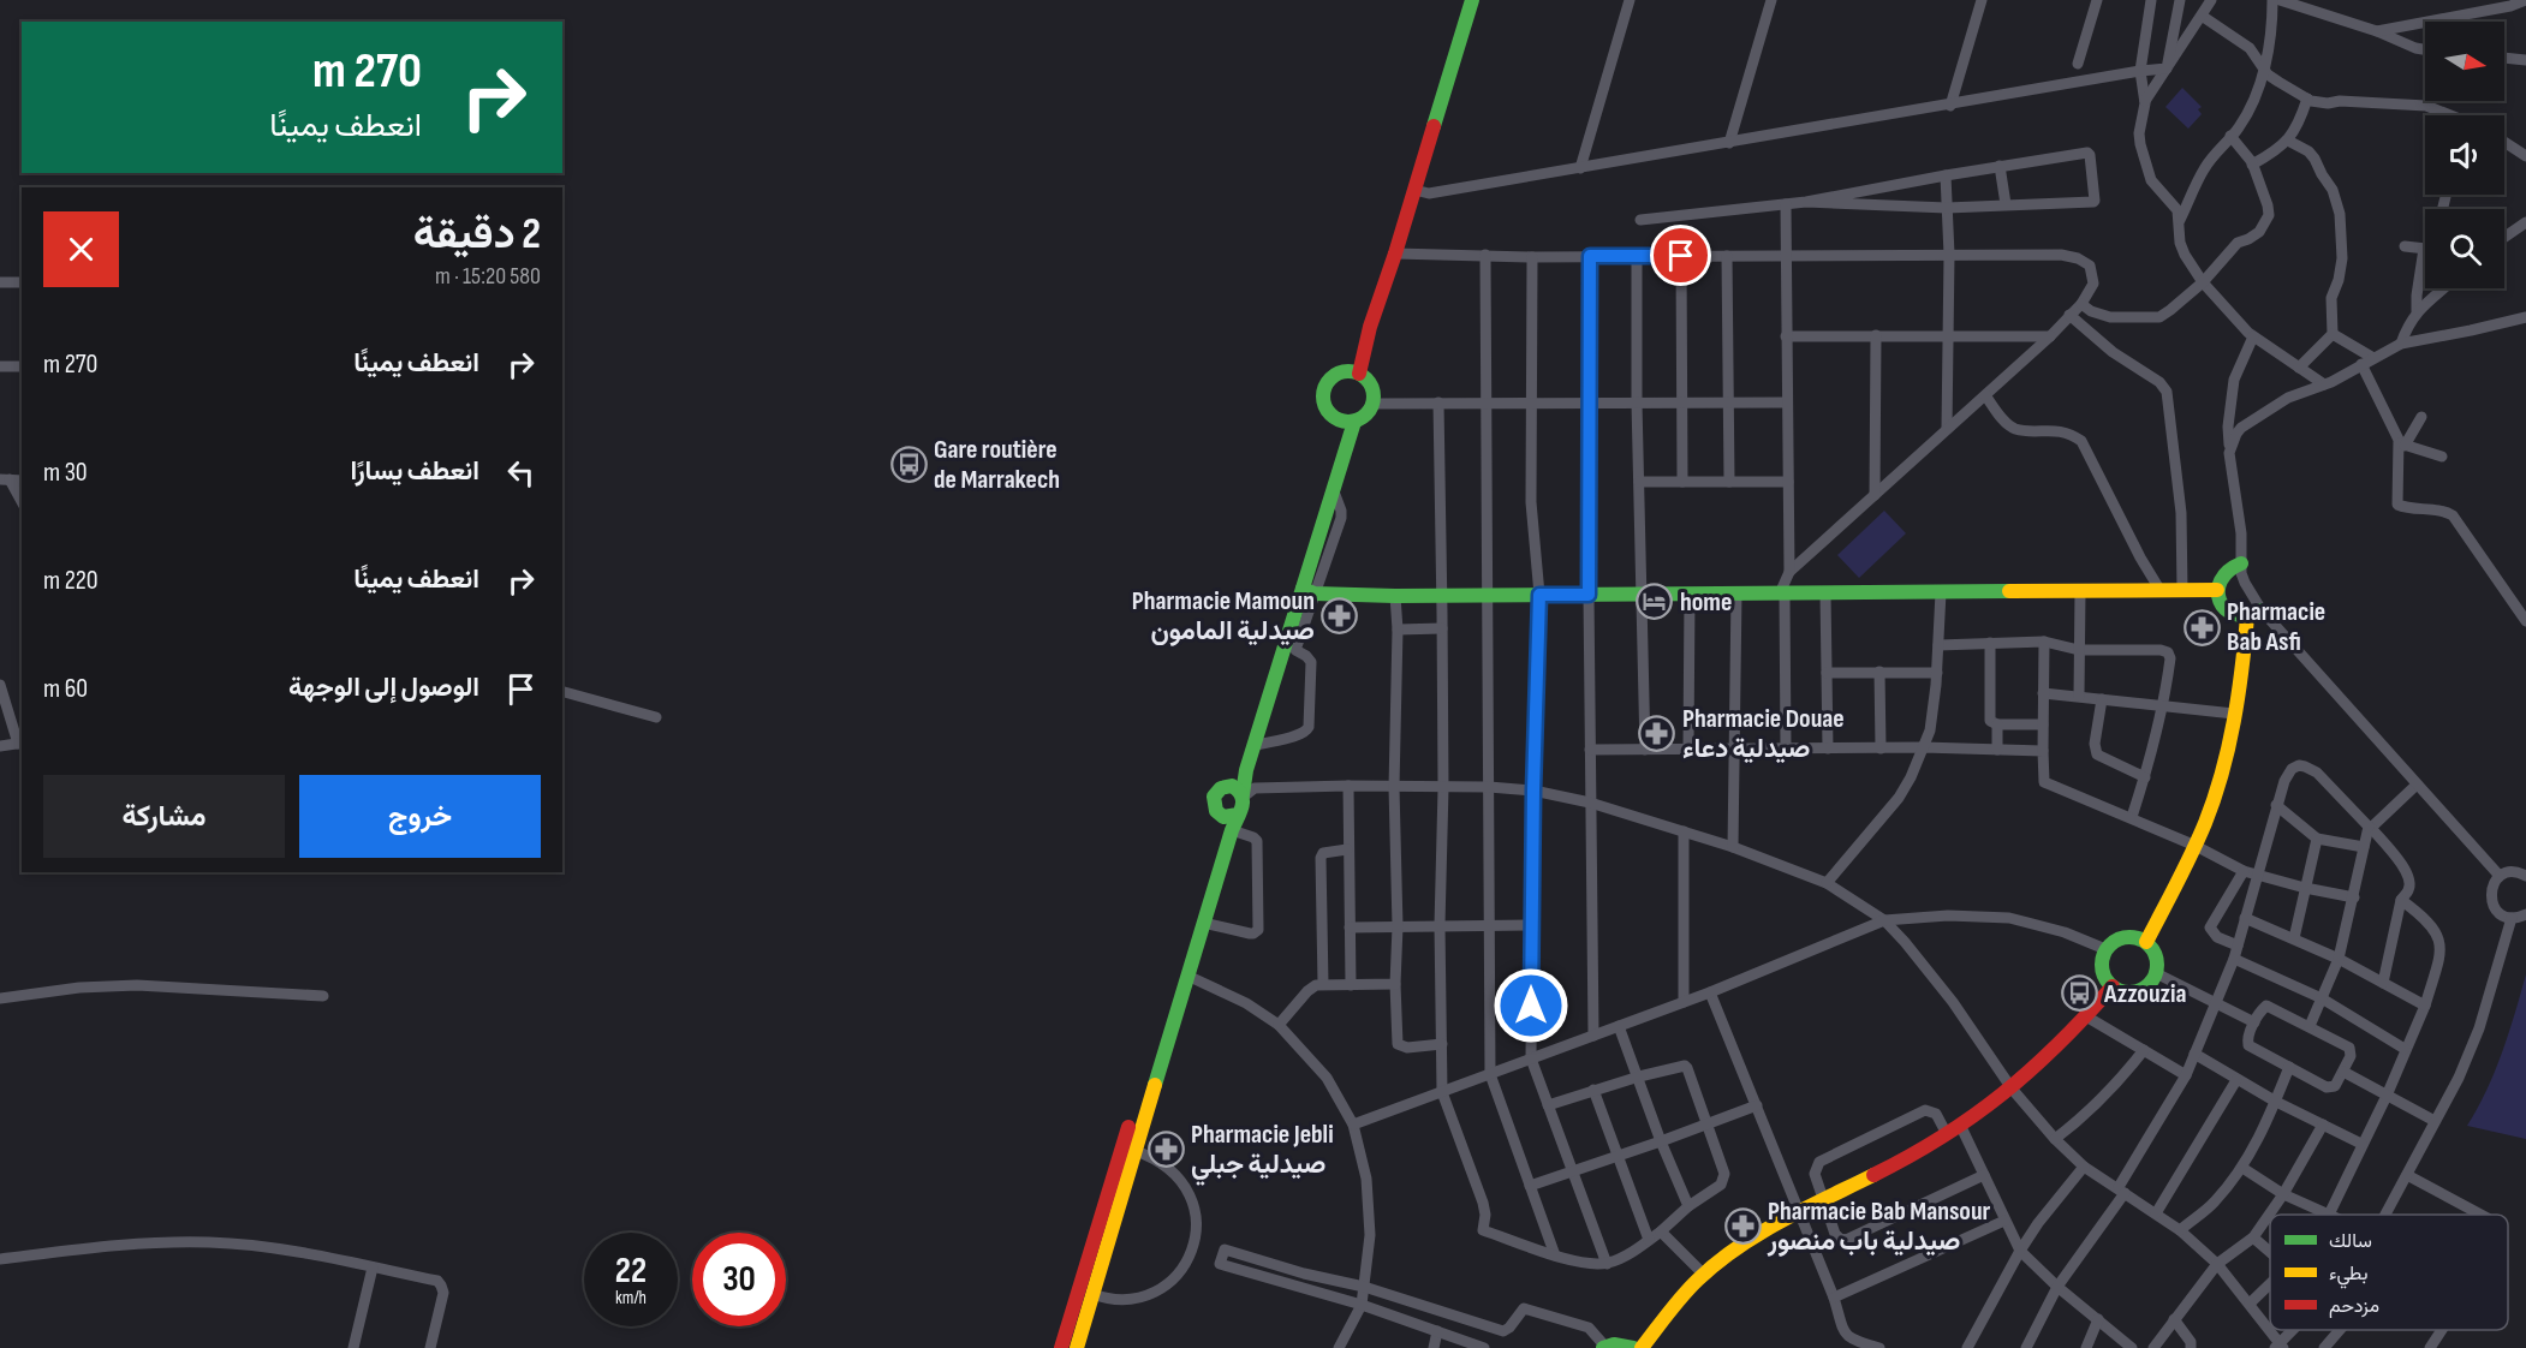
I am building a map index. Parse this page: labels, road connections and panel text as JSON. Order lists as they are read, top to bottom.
{
  "places": {
    "bus stop": ["Gare routière de Marrakech", "Azzouzia"],
    "hotel": ["home"],
    "pharmacy": [
      "Pharmacie Mamoun صيدلية المامون",
      "Pharmacie Bab Asfi",
      "Pharmacie Douae صيدلية دعاء",
      "Pharmacie Jebli صيدلية جبلي",
      "Pharmacie Bab Mansour صيدلية باب منصور"
    ]
  },
  "legend": ["سالك", "بطيء", "مزدحم"],
  "north": "right",
  "page": {
    "turn": ["270 m", "انعطف يمينًا"],
    "heading": ["2 دقيقة", "580 m · 15:20"],
    "list": [
      {
        "name": "انعطف يمينًا",
        "value": "270 m"
      },
      {
        "name": "انعطف يسارًا",
        "value": "30 m"
      },
      {
        "name": "انعطف يمينًا",
        "value": "220 m"
      },
      {
        "name": "الوصول إلى الوجهة",
        "value": "60 m"
      }
    ],
    "buttons": ["خروج", "مشاركة"],
    "speed": "22 km/h",
    "limit": "30"
  }
}
